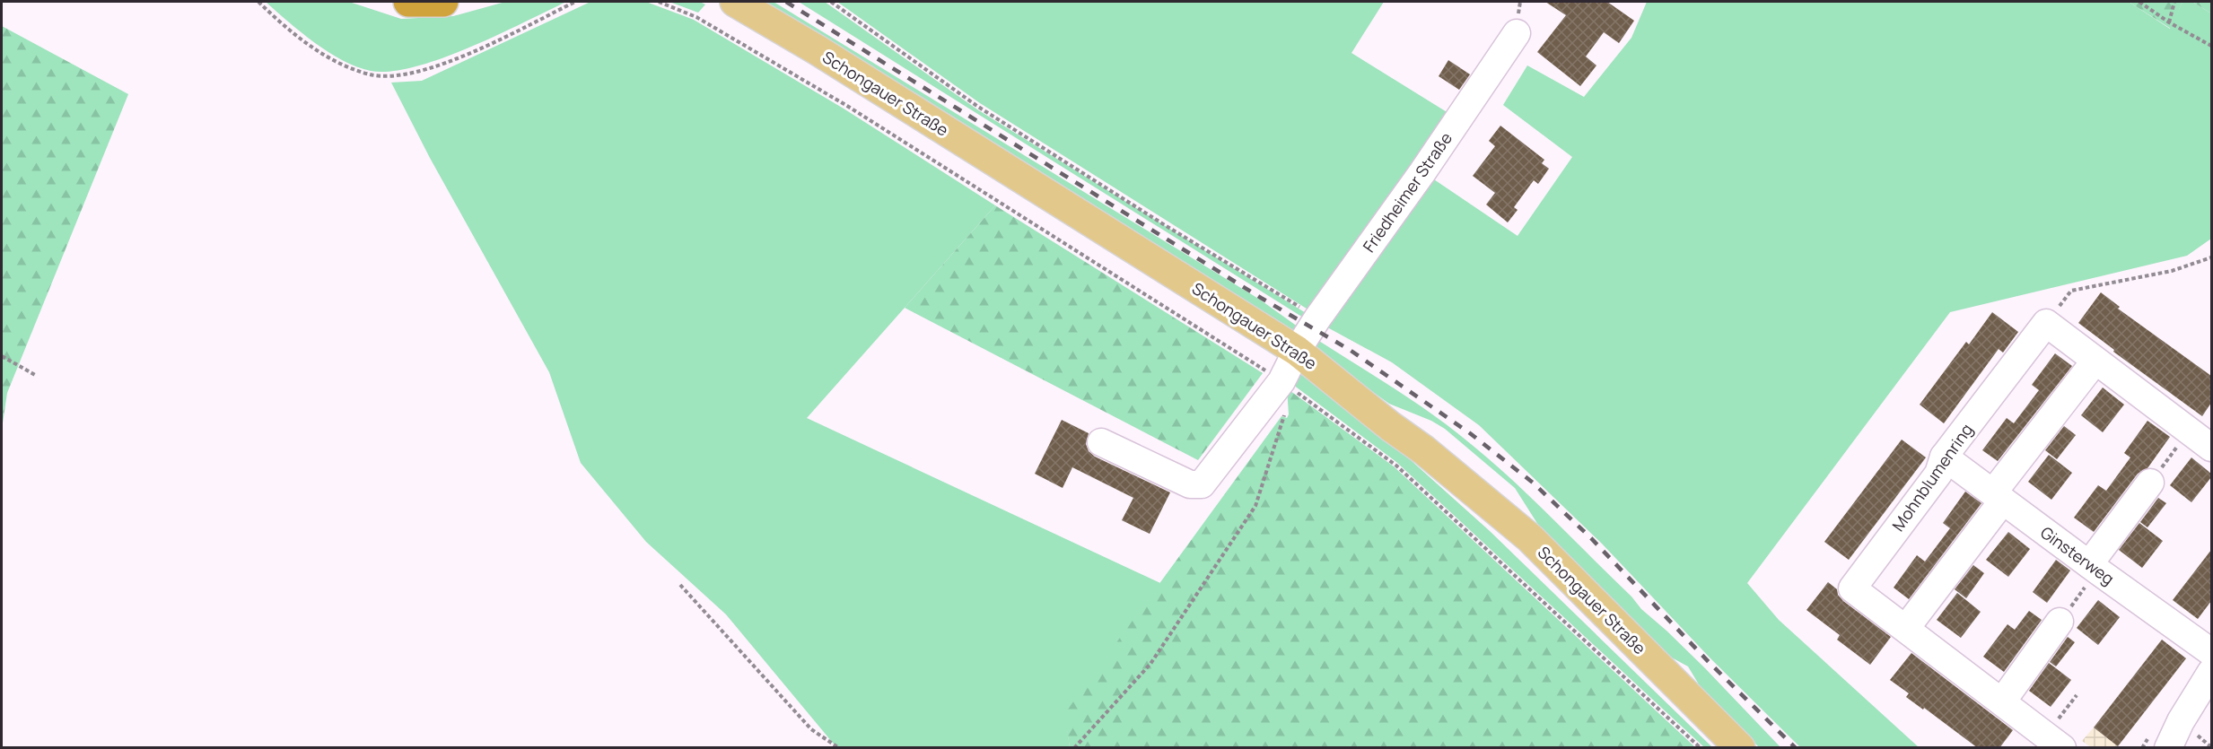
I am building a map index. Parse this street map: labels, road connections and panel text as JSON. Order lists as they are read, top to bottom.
{
  "streets": {
    "main road": ["Schongauer Straße"],
    "street": ["Friedheimer Straße", "Mohnblumenring", "Ginsterweg"]
  },
  "crossings": [
    ["Schongauer Straße", "Friedheimer Straße"],
    ["Mohnblumenring", "Ginsterweg"]
  ]
}
